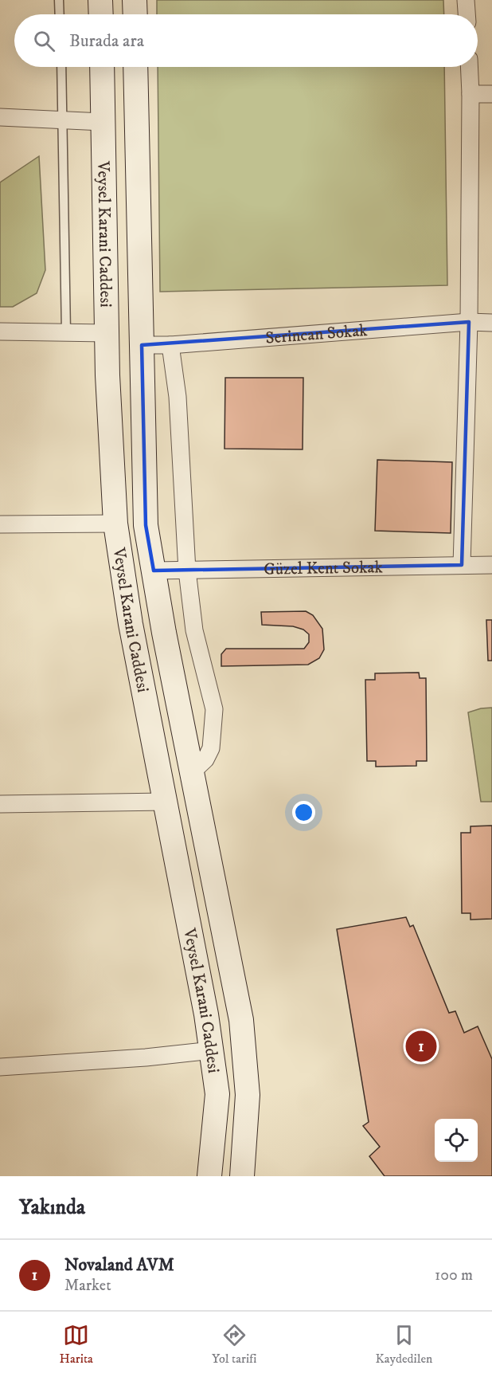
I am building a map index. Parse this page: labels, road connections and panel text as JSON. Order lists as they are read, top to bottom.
{
  "streets": {
    "main road": ["Veysel Karani Caddesi"],
    "street": ["Serincan Sokak", "Güzel Kent Sokak"]
  },
  "crossings": [
    ["Veysel Karani Caddesi", "Serincan Sokak"],
    ["Veysel Karani Caddesi", "Güzel Kent Sokak"]
  ],
  "page": {
    "search": "Burada ara",
    "pins": "1",
    "heading": "Yakında",
    "list": [
      {
        "mark": "1",
        "name": "Novaland AVM",
        "note": "Market",
        "value": "100 m"
      }
    ],
    "nav": ["Harita", "Yol tarifi", "Kaydedilen"]
  }
}
